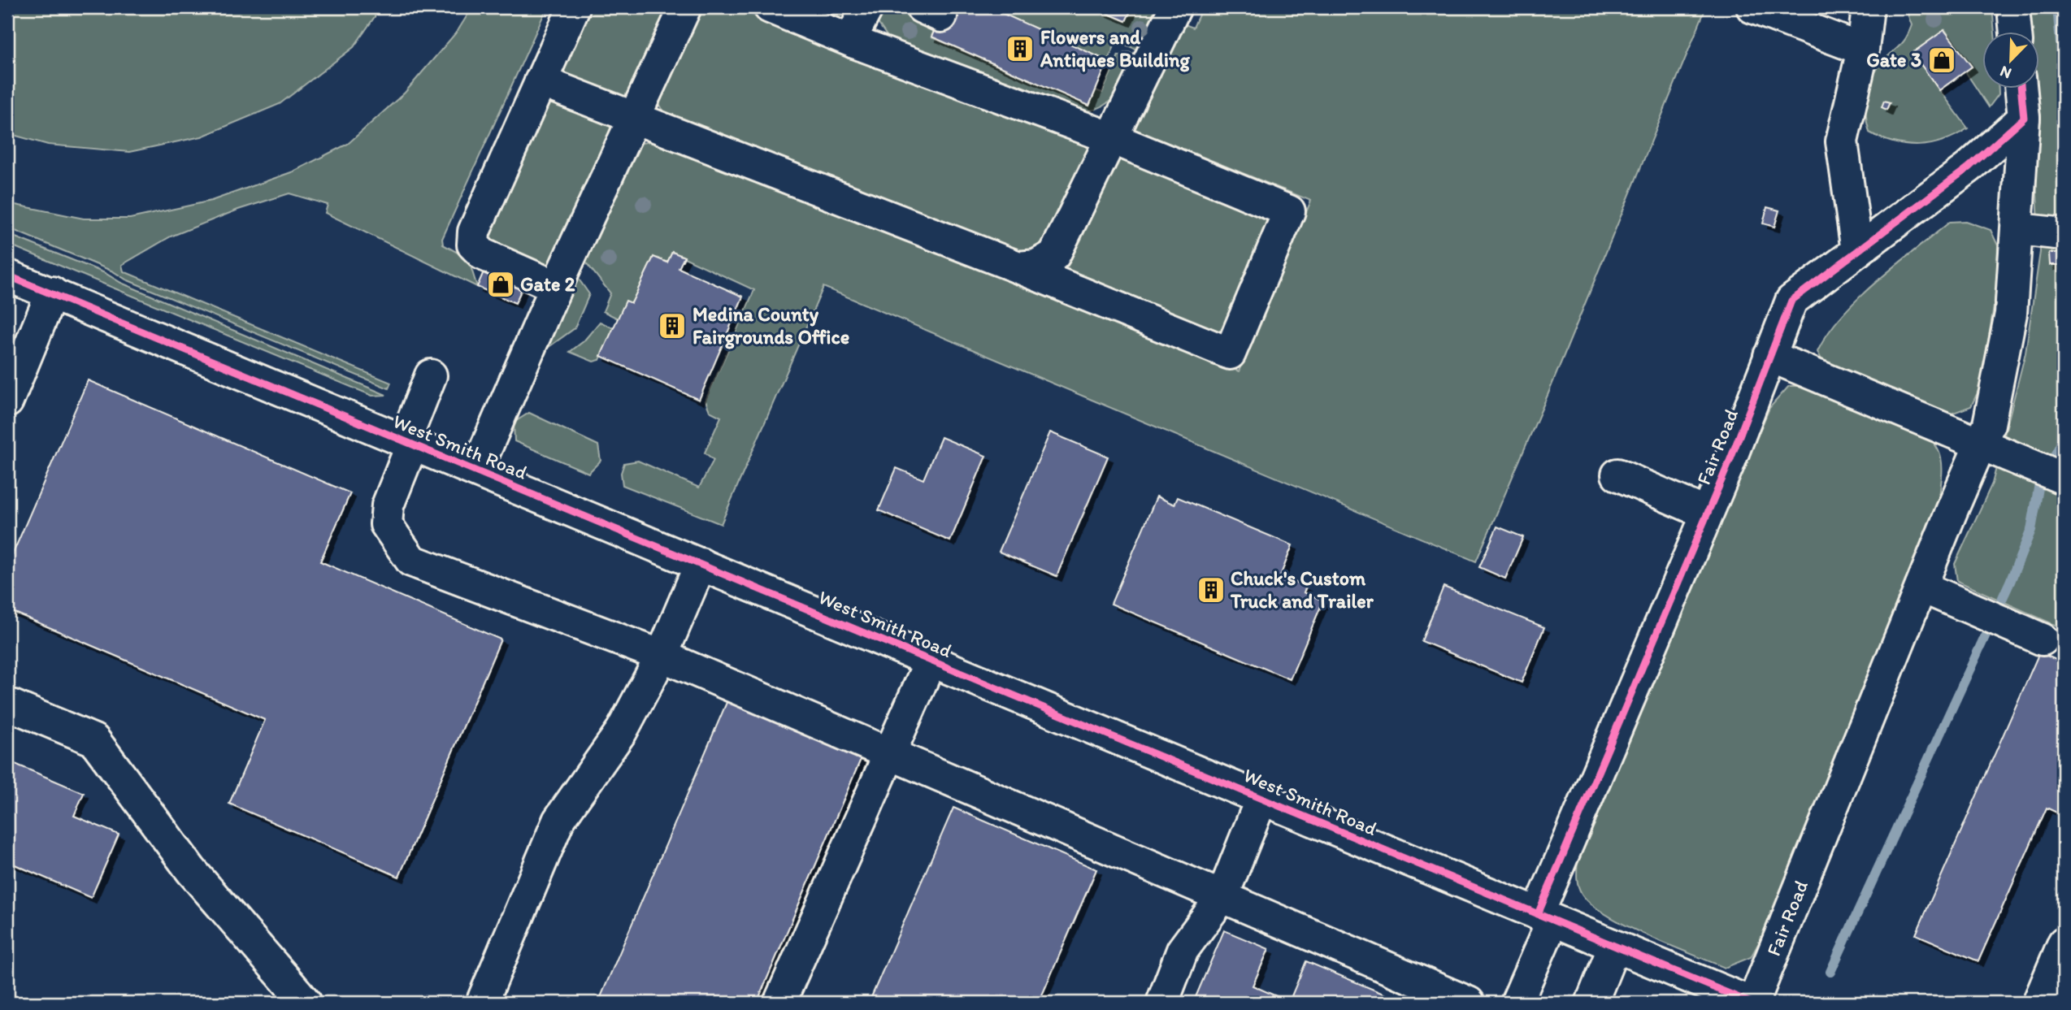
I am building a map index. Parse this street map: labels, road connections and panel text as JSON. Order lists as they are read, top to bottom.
{
  "streets": {
    "street": ["West Smith Road", "Fair Road"]
  },
  "crossings": [
    ["West Smith Road", "Fair Road"]
  ],
  "places": {
    "building": ["Flowers and Antiques Building", "Medina County Fairgrounds Office", "Chuck's Custom Truck and Trailer"],
    "shop": ["Gate 3", "Gate 2"]
  },
  "north": "bottom left"
}
